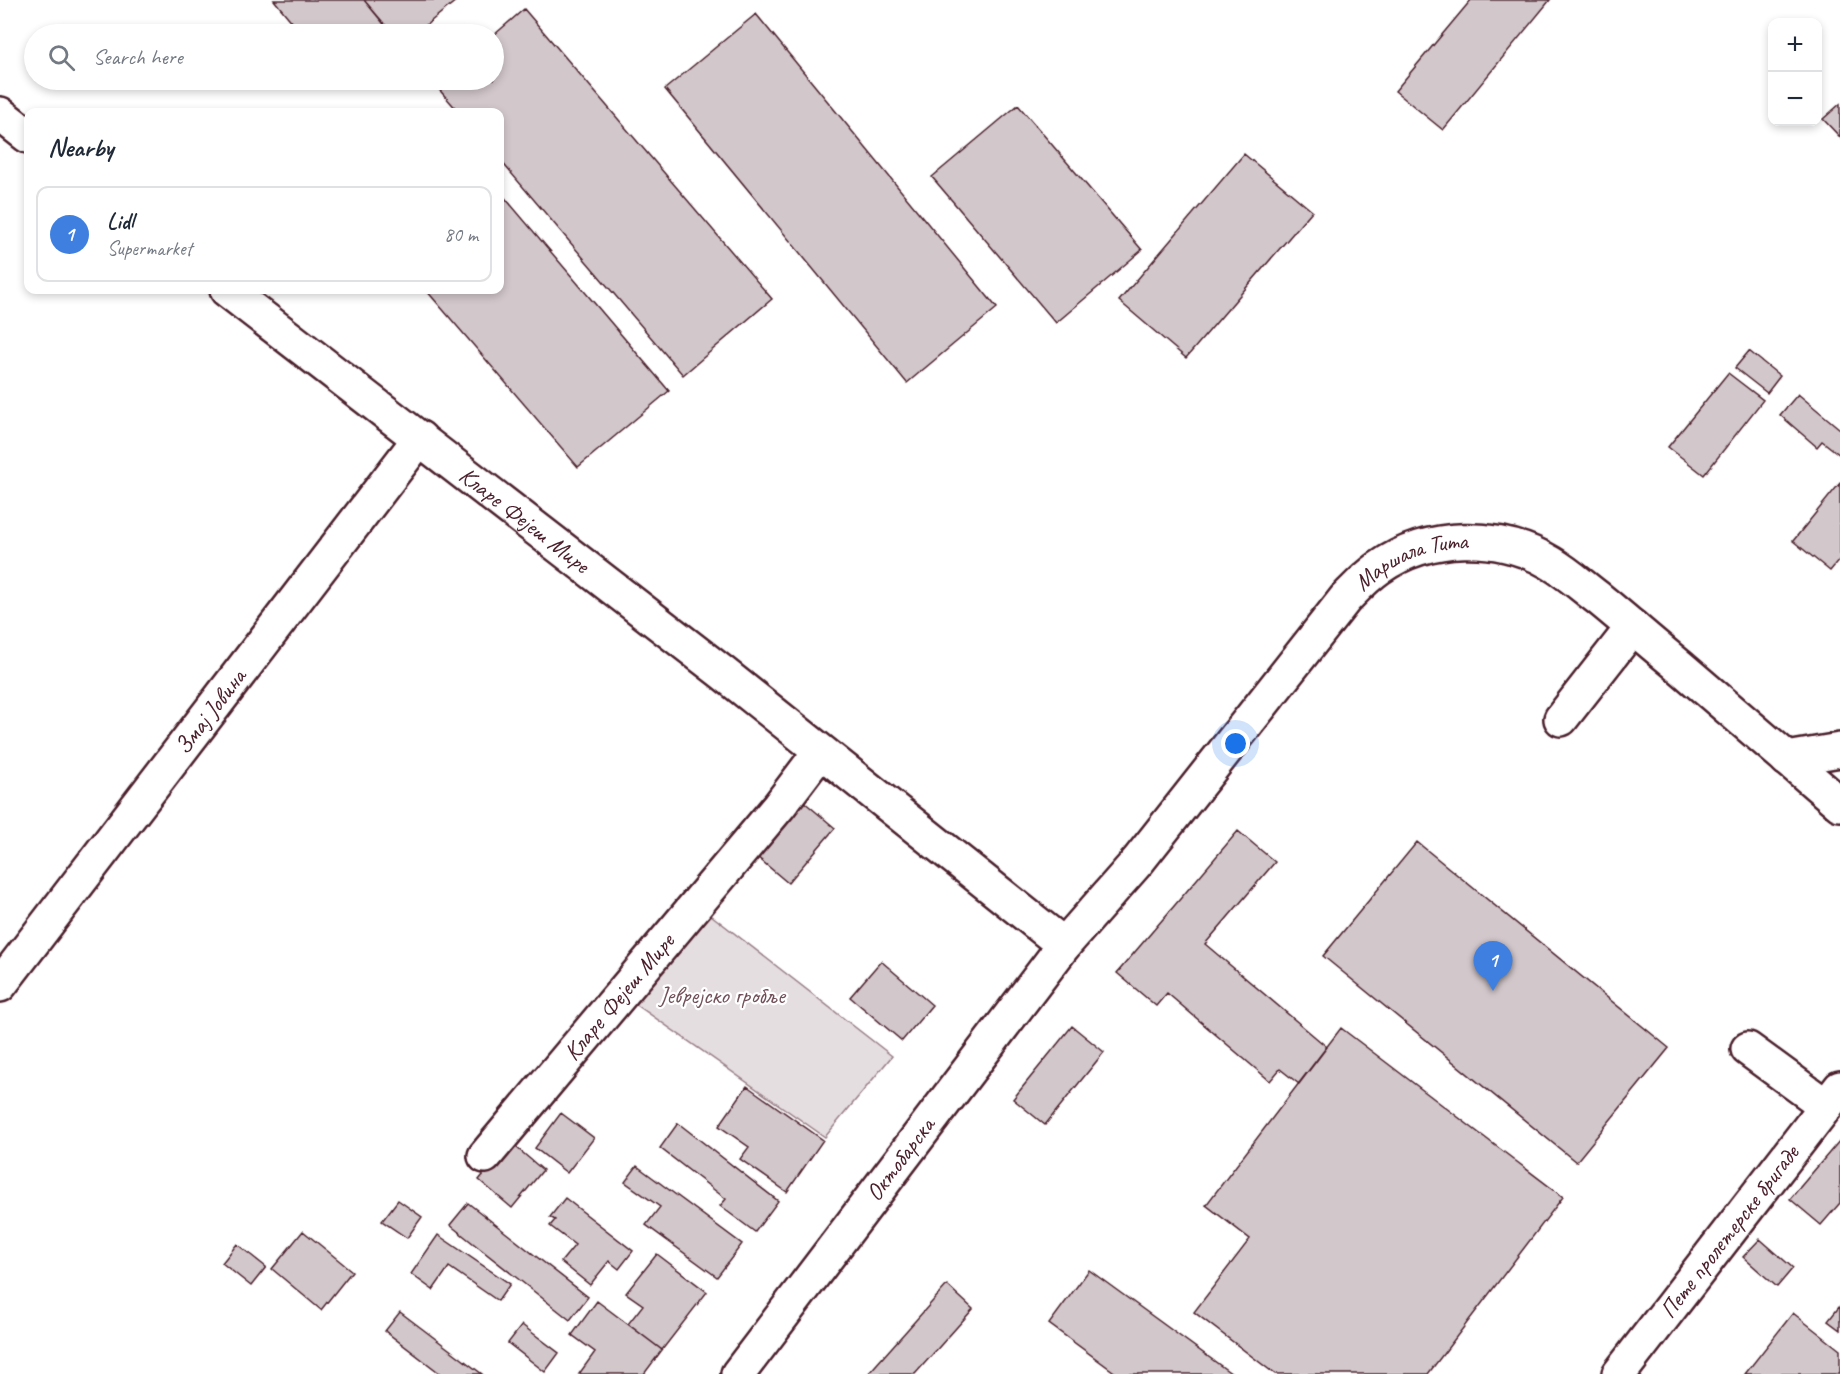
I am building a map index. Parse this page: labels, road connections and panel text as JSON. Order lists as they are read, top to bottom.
{
  "streets": {
    "street": [
      "Кларе Фејеш Мире",
      "Маршала Тита",
      "Змај Јовина",
      "Октобарска",
      "Пете пролетерске бригаде"
    ]
  },
  "crossings": [
    ["Кларе Фејеш Мире", "Маршала Тита"],
    ["Кларе Фејеш Мире", "Змај Јовина"],
    ["Кларе Фејеш Мире", "Октобарска"],
    ["Маршала Тита", "Октобарска"]
  ],
  "parks": ["Јеврејско гробље"],
  "page": {
    "map_buttons": ["+", "−"],
    "search": "Search here",
    "heading": "Nearby",
    "list": [
      {
        "mark": "1",
        "name": "Lidl",
        "note": "Supermarket",
        "value": "80 m"
      }
    ],
    "pins": "1"
  }
}
